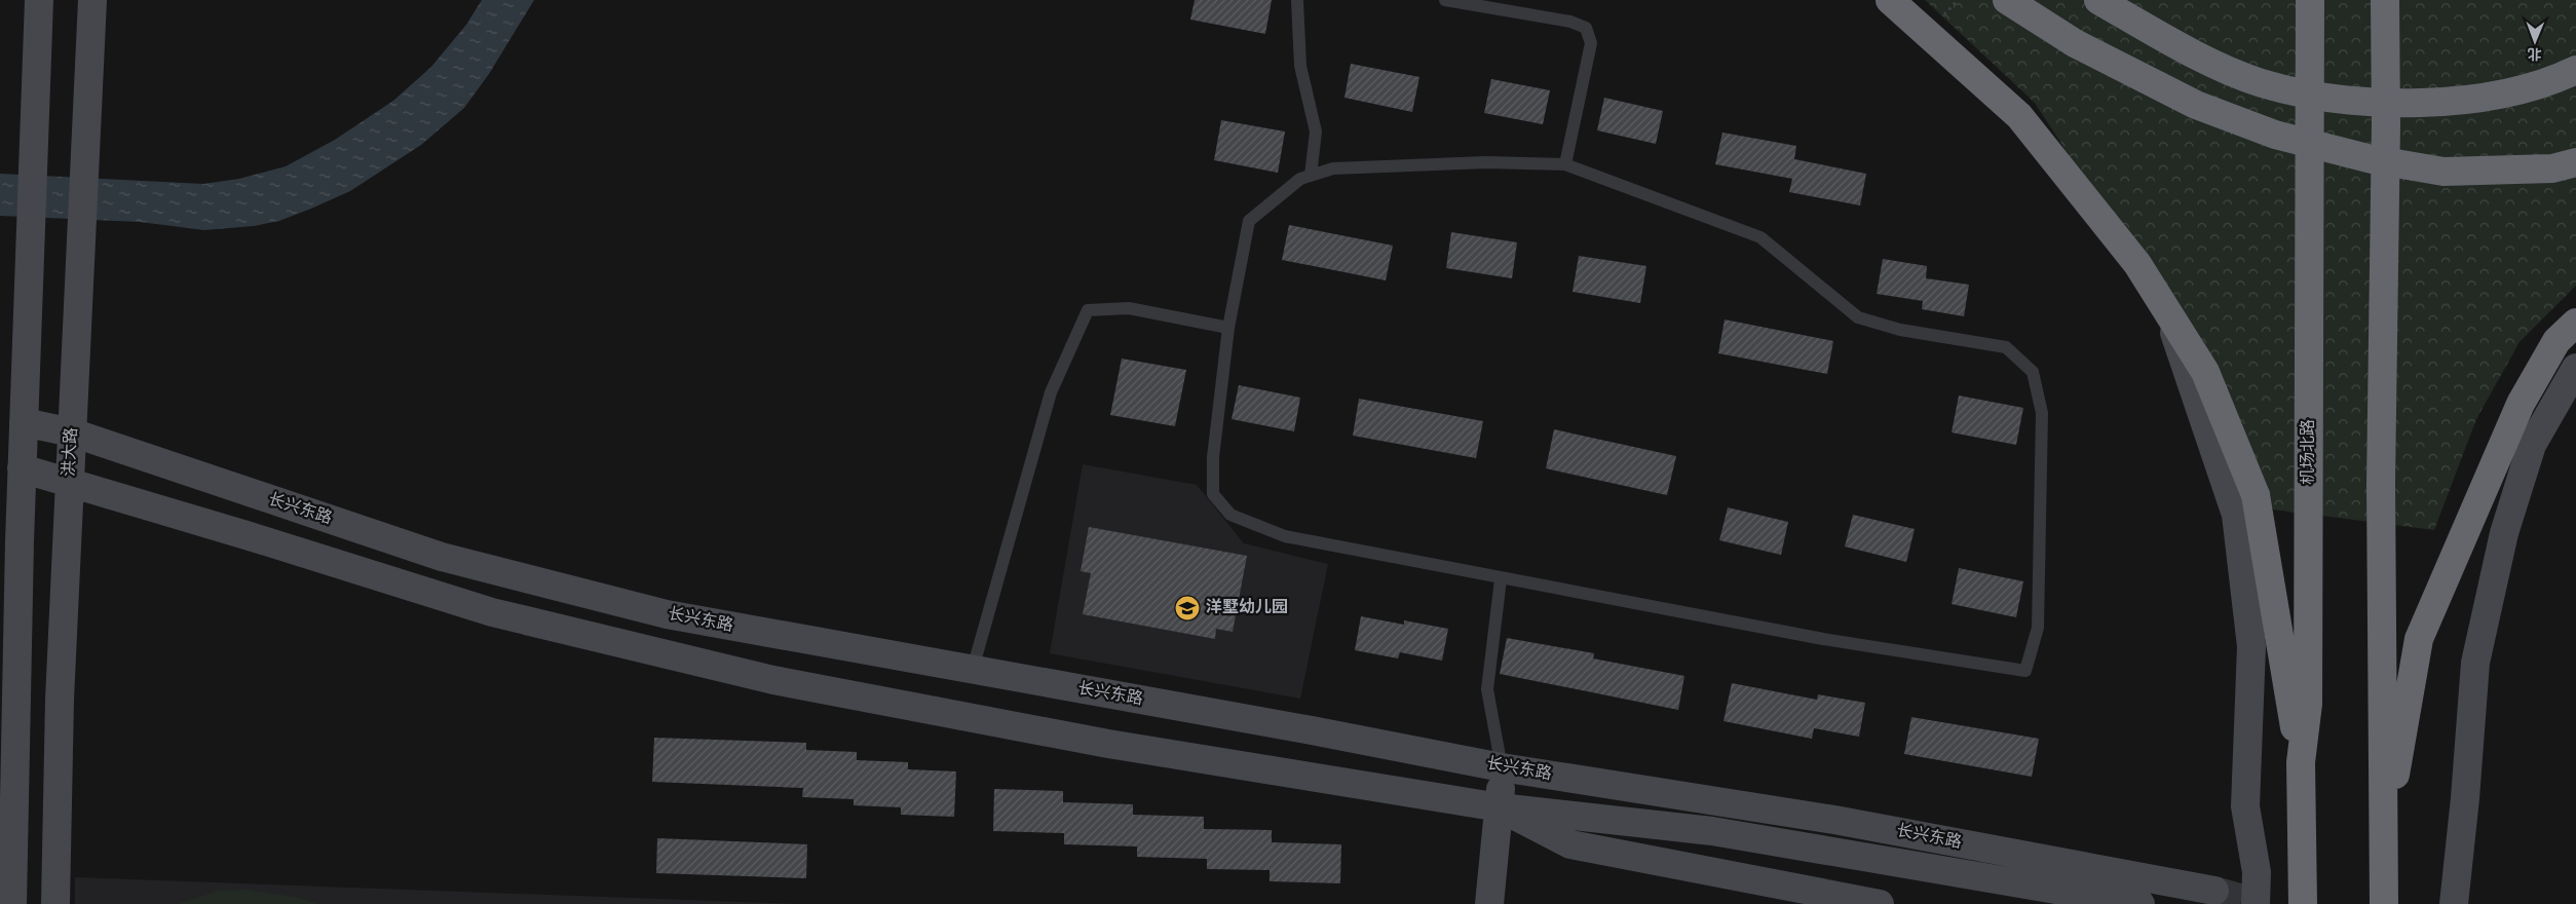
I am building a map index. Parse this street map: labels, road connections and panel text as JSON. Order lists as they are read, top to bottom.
{
  "streets": {
    "highway": ["机场北路"],
    "main road": ["洪大路", "长兴东路"]
  },
  "crossings": [
    ["洪大路", "长兴东路"]
  ],
  "places": {
    "school or university": ["洋墅幼儿园"]
  },
  "north": "bottom"
}
